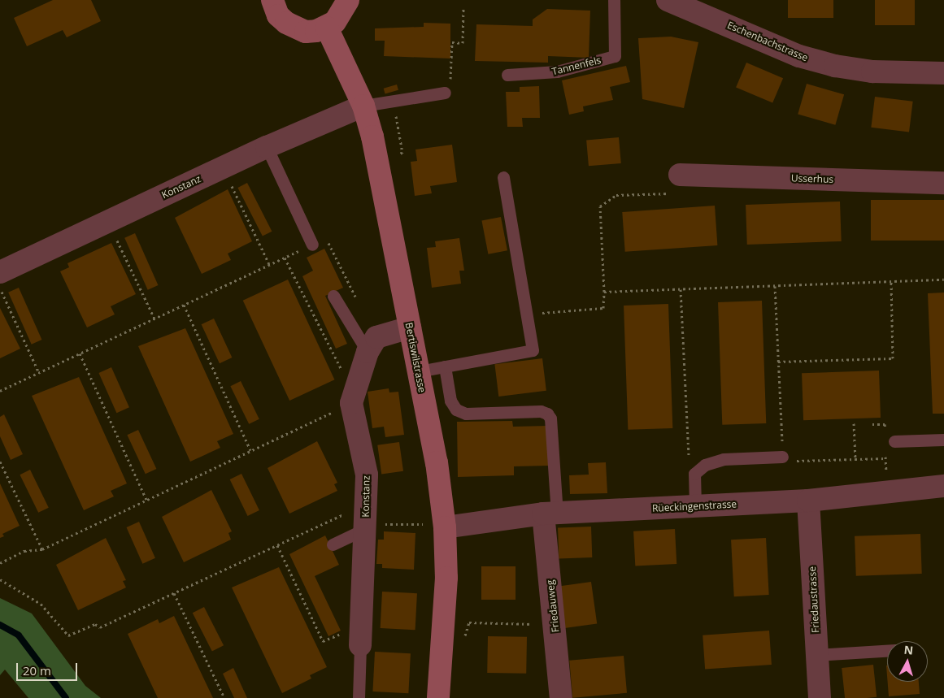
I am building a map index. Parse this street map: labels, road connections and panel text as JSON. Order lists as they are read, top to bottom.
{
  "streets": {
    "main road": ["Bertiswilstrasse"],
    "street": [
      "Eschenbachstrasse",
      "Usserhus",
      "Konstanz",
      "Rüeckingenstrasse",
      "Friedaustrasse",
      "Friedauweg"
    ],
    "lane": ["Tannenfels"]
  },
  "crossings": [
    ["Konstanz", "Bertiswilstrasse"],
    ["Bertiswilstrasse", "Rüeckingenstrasse"],
    ["Rüeckingenstrasse", "Friedaustrasse"],
    ["Rüeckingenstrasse", "Friedauweg"]
  ],
  "scale_bar": "20 m",
  "north": "top"
}
